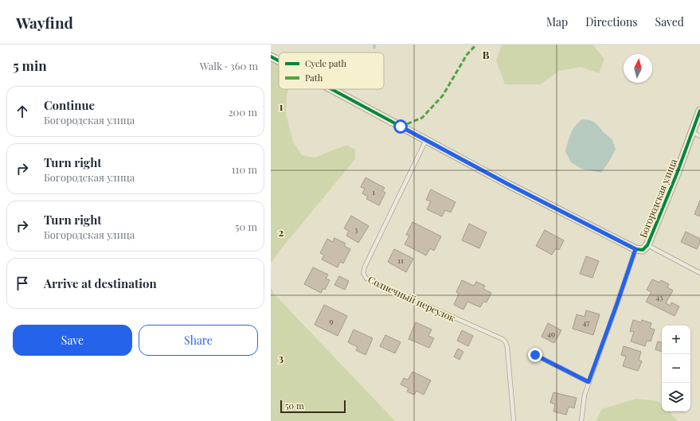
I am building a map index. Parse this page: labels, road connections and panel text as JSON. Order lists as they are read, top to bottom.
{
  "streets": {
    "street": ["Богородская улица"],
    "lane": ["Солнечный переулок"]
  },
  "crossings": [
    ["Богородская улица", "Солнечный переулок"]
  ],
  "house_numbers": [
    "1",
    "3",
    "11",
    "43",
    "9",
    "47",
    "49"
  ],
  "legend": ["Cycle path", "Path"],
  "scale_bar": "50 m",
  "north": "top",
  "page": {
    "header": "Wayfind",
    "nav": ["Map", "Directions", "Saved"],
    "heading": ["5 min", "Walk · 360 m"],
    "list": [
      ["Continue", "Богородская улица", "200 m"],
      ["Turn right", "Богородская улица", "110 m"],
      ["Turn right", "Богородская улица", "50 m"],
      "Arrive at destination"
    ],
    "buttons": ["Save", "Share"],
    "map_buttons": ["+", "−"],
    "scale": "50 m"
  },
  "grid": {
    "columns": ["B"],
    "rows": ["1", "2", "3"]
  }
}
